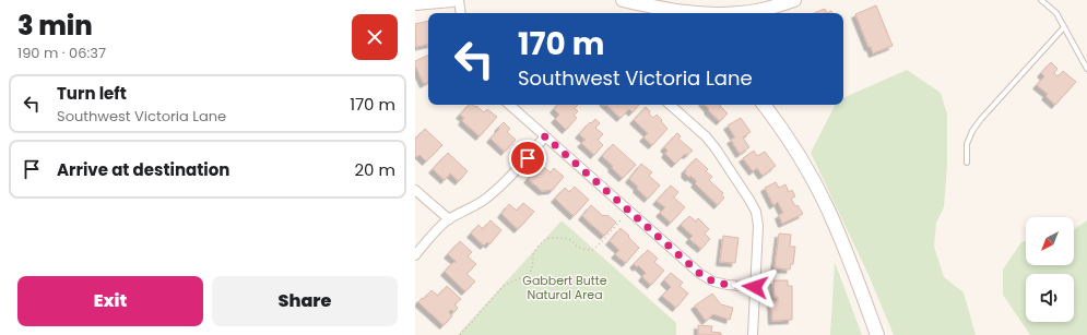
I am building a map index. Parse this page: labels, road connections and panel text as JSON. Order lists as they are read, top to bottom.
{
  "parks": ["Gabbert Butte Natural Area"],
  "north": "bottom left",
  "page": {
    "heading": ["3 min", "190 m · 06:37"],
    "turn": ["170 m", "Southwest Victoria Lane"],
    "list": [
      {
        "name": "Turn left",
        "note": "Southwest Victoria Lane",
        "value": "170 m"
      },
      {
        "name": "Arrive at destination",
        "value": "20 m"
      }
    ],
    "buttons": ["Exit", "Share"]
  }
}
